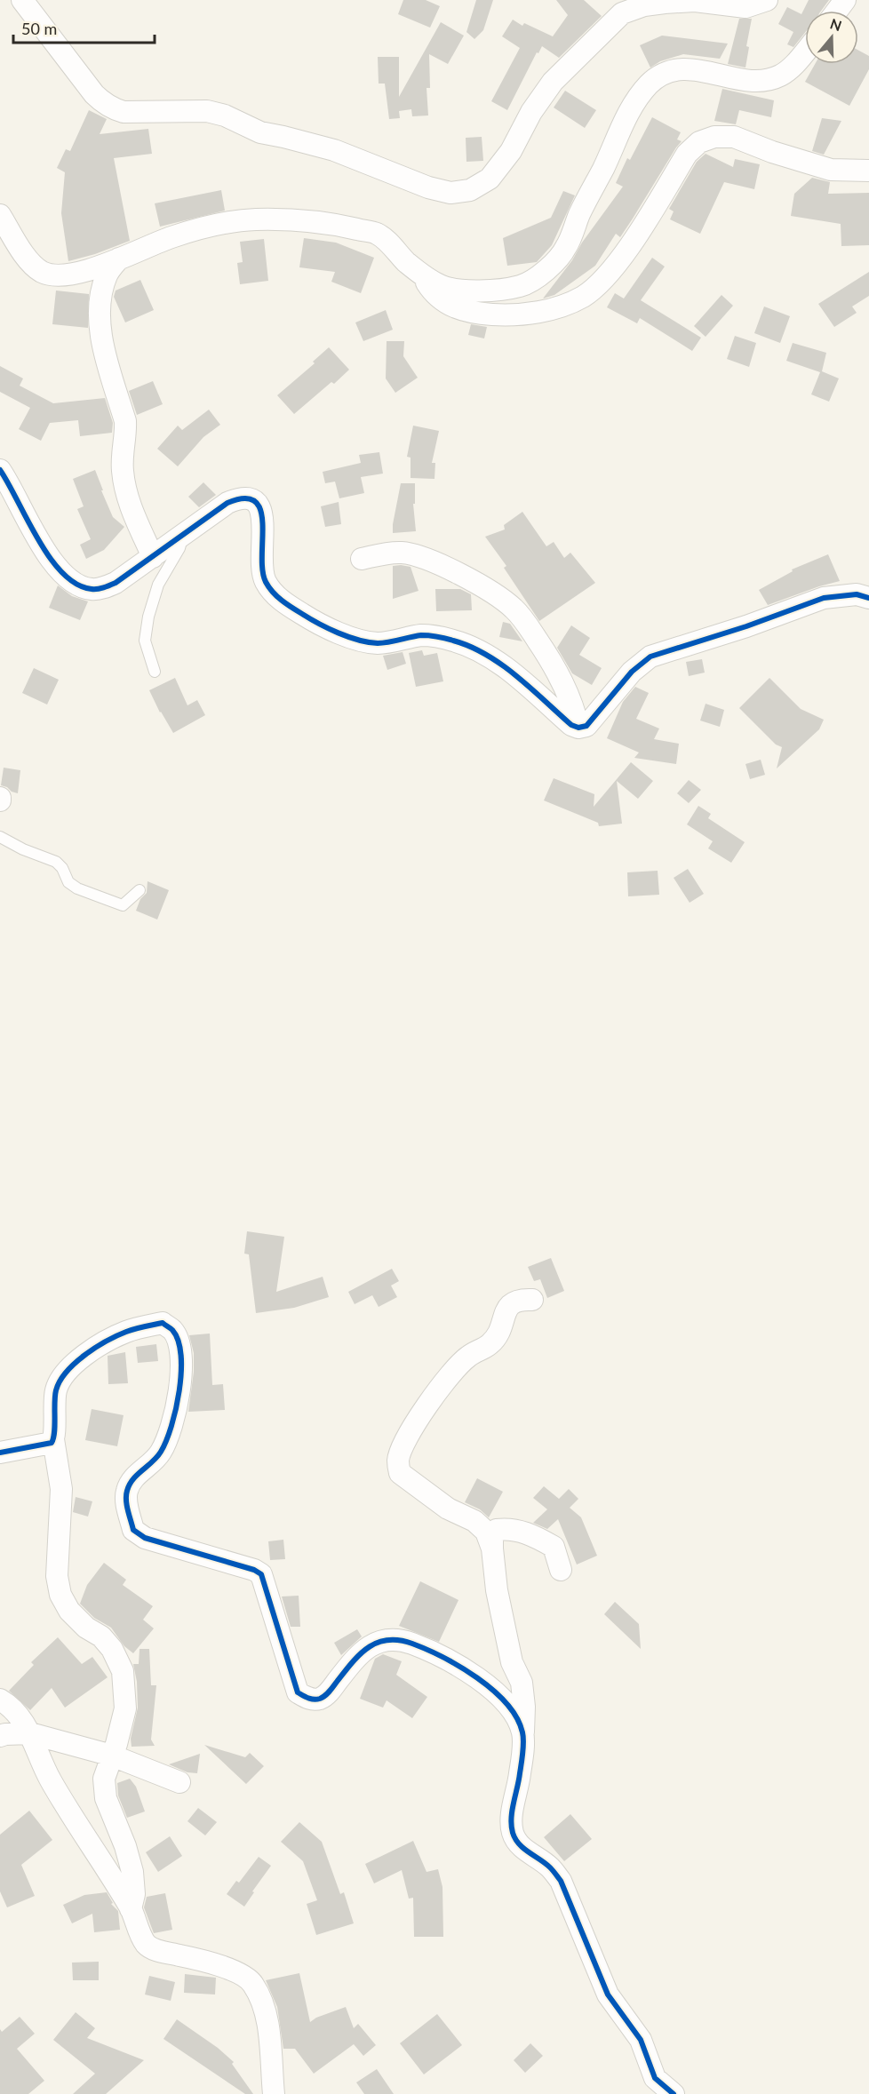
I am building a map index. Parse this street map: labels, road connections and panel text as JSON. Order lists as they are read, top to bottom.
{
  "scale_bar": "50 m",
  "north": "top"
}
